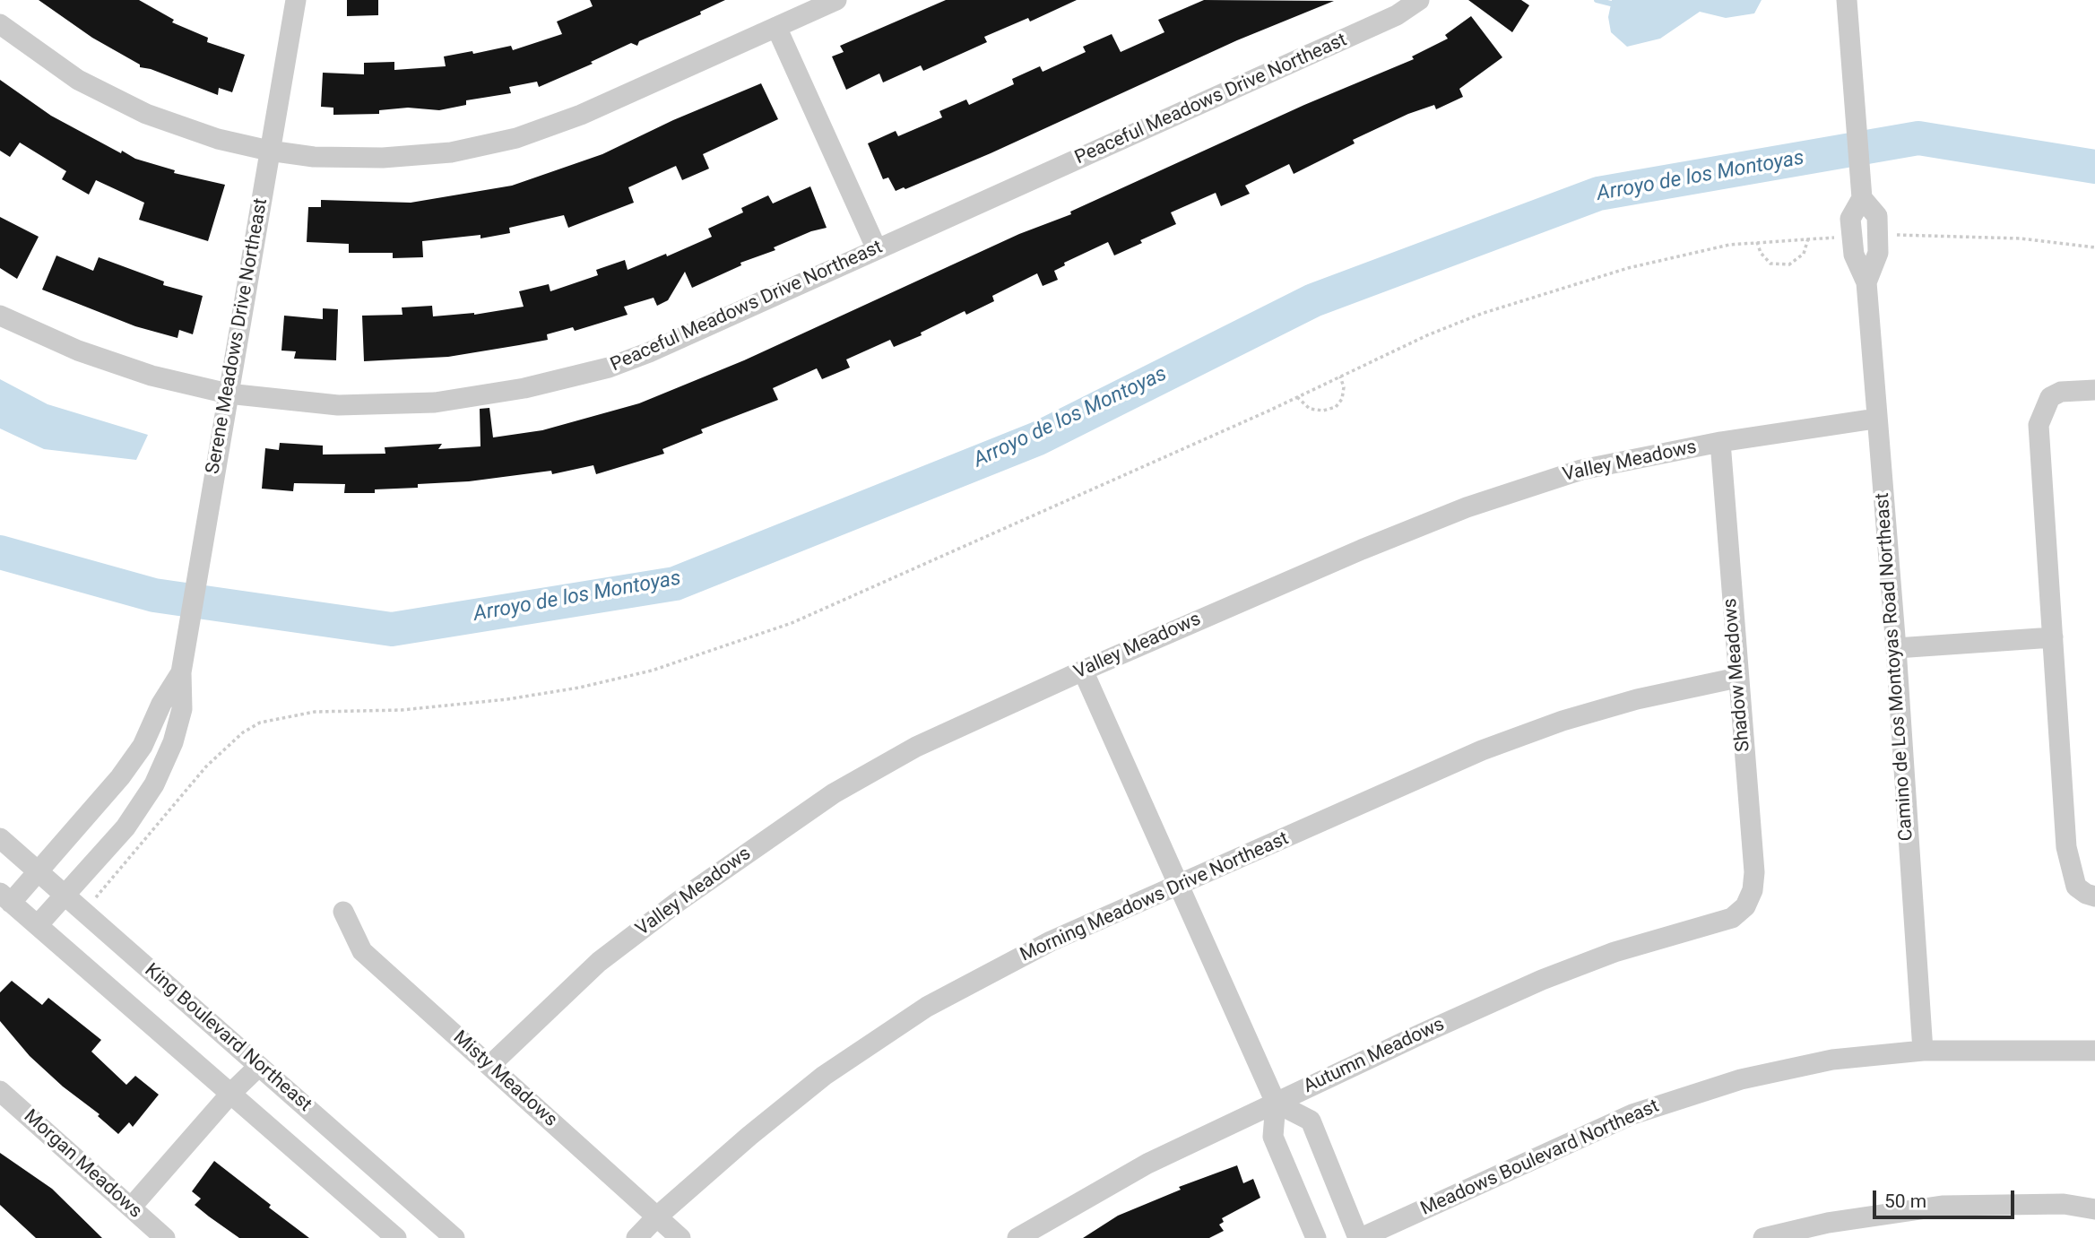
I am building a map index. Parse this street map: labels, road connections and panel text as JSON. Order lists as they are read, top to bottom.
{
  "streets": {
    "street": [
      "Peaceful Meadows Drive Northeast",
      "Serene Meadows Drive Northeast",
      "Valley Meadows",
      "Camino de Los Montoyas Road Northeast",
      "Shadow Meadows",
      "Morning Meadows Drive Northeast",
      "King Boulevard Northeast",
      "Autumn Meadows",
      "Misty Meadows",
      "Meadows Boulevard Northeast",
      "Morgan Meadows"
    ]
  },
  "crossings": [
    ["Peaceful Meadows Drive Northeast", "Serene Meadows Drive Northeast"],
    ["Serene Meadows Drive Northeast", "King Boulevard Northeast"],
    ["Valley Meadows", "Camino de Los Montoyas Road Northeast"],
    ["Valley Meadows", "Shadow Meadows"],
    ["Valley Meadows", "Misty Meadows"],
    ["Camino de Los Montoyas Road Northeast", "Meadows Boulevard Northeast"],
    ["Shadow Meadows", "Morning Meadows Drive Northeast"],
    ["Shadow Meadows", "Autumn Meadows"],
    ["Morning Meadows Drive Northeast", "Misty Meadows"]
  ],
  "water": ["Arroyo de los Montoyas"],
  "scale_bar": "50 m"
}
